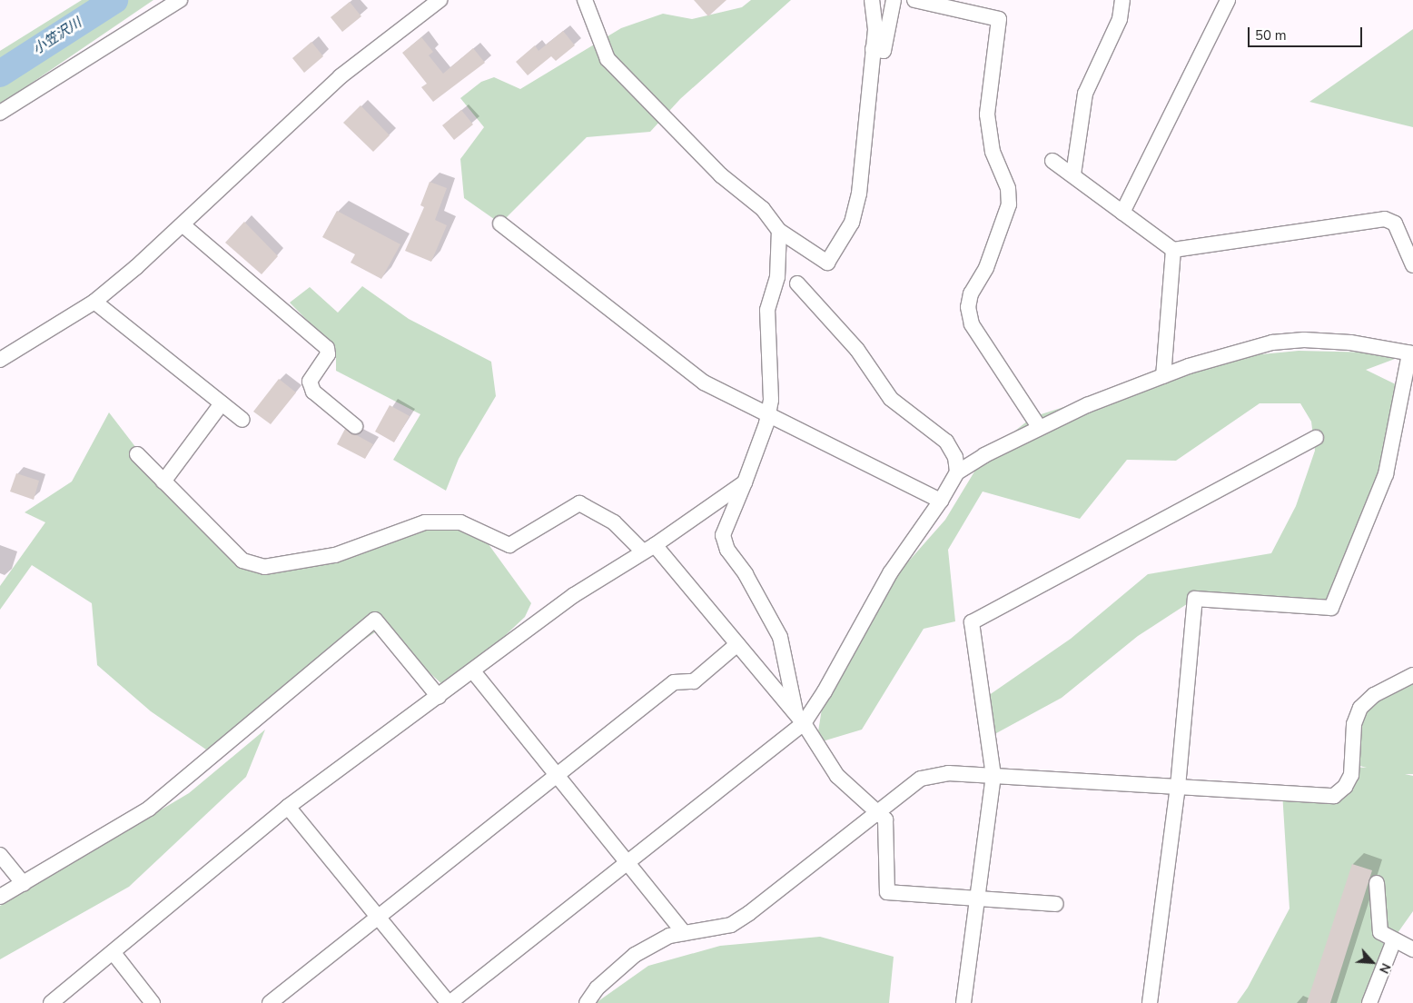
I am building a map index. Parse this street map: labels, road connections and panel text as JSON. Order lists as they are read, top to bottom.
{
  "water": ["小笠沢川"],
  "scale_bar": "50 m",
  "north": "bottom right"
}
